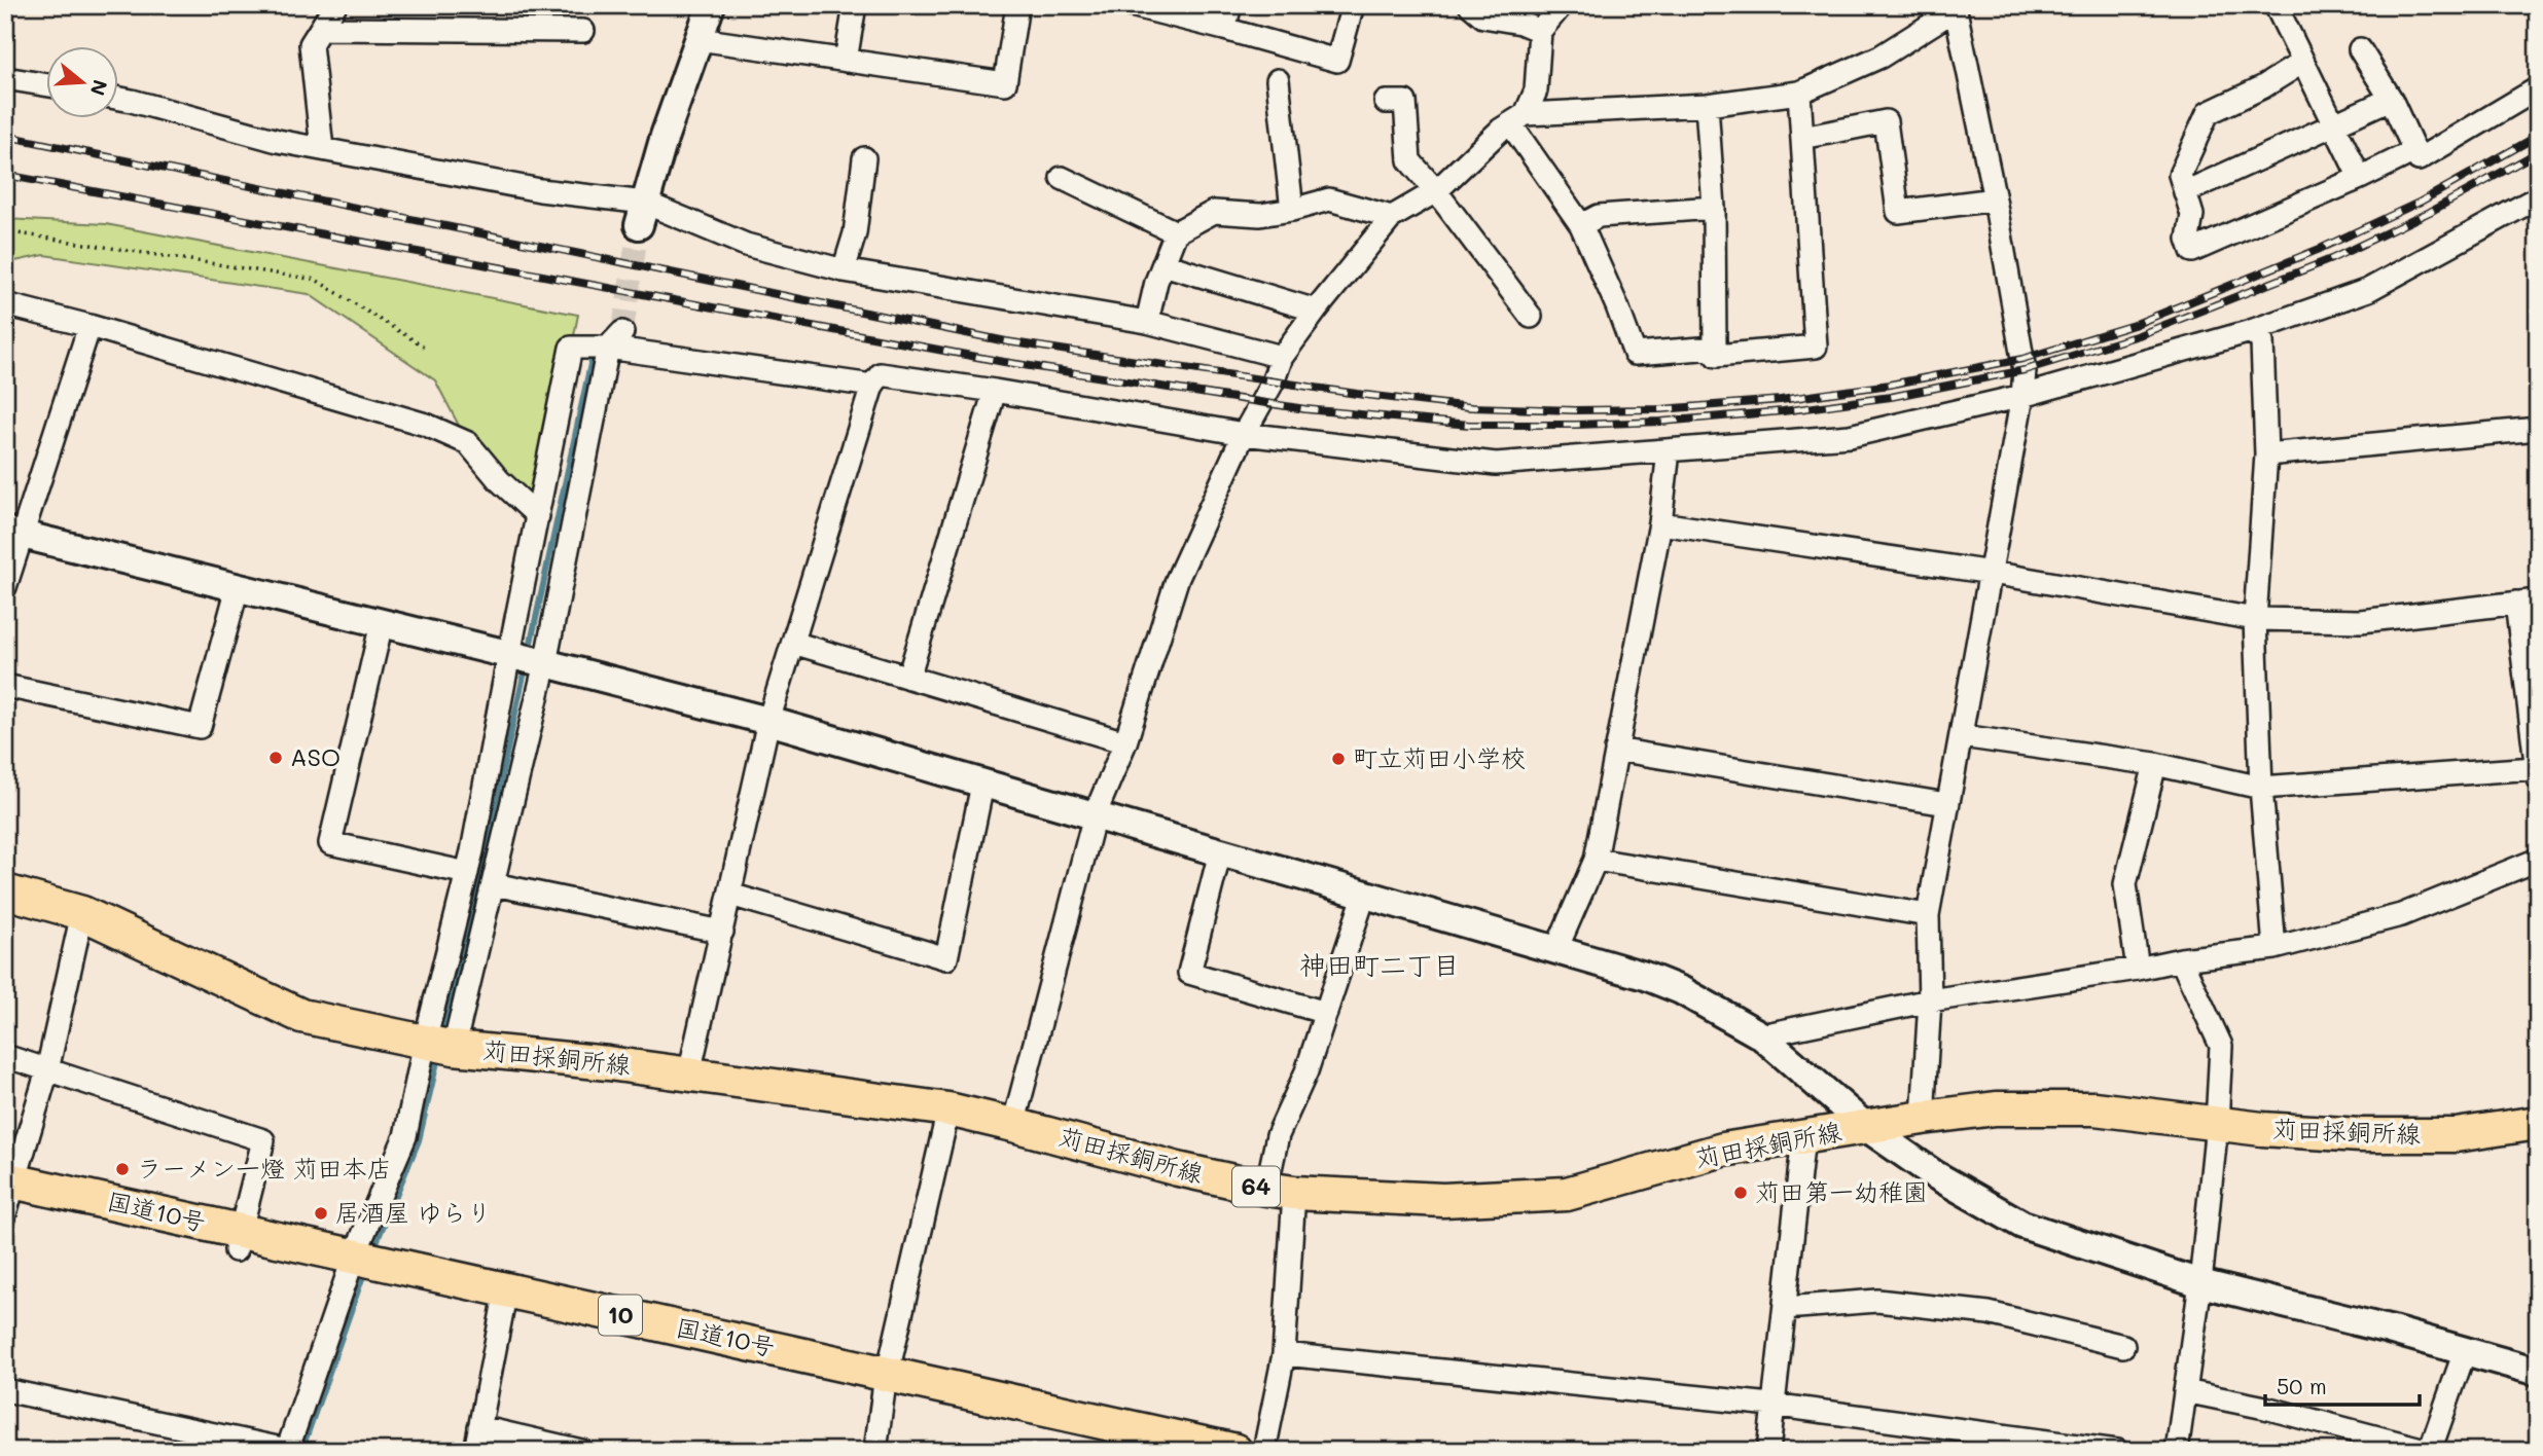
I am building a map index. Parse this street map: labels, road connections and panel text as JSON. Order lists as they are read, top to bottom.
{
  "streets": {
    "highway": ["国道10号", "10"],
    "main road": ["苅田採銅所線", "64"]
  },
  "districts": ["神田町二丁目"],
  "places": [
    "ASO",
    "町立苅田小学校",
    "ラーメン一燈 苅田本店",
    "苅田第一幼稚園",
    "居酒屋 ゆらり"
  ],
  "scale_bar": "50 m",
  "north": "right"
}
